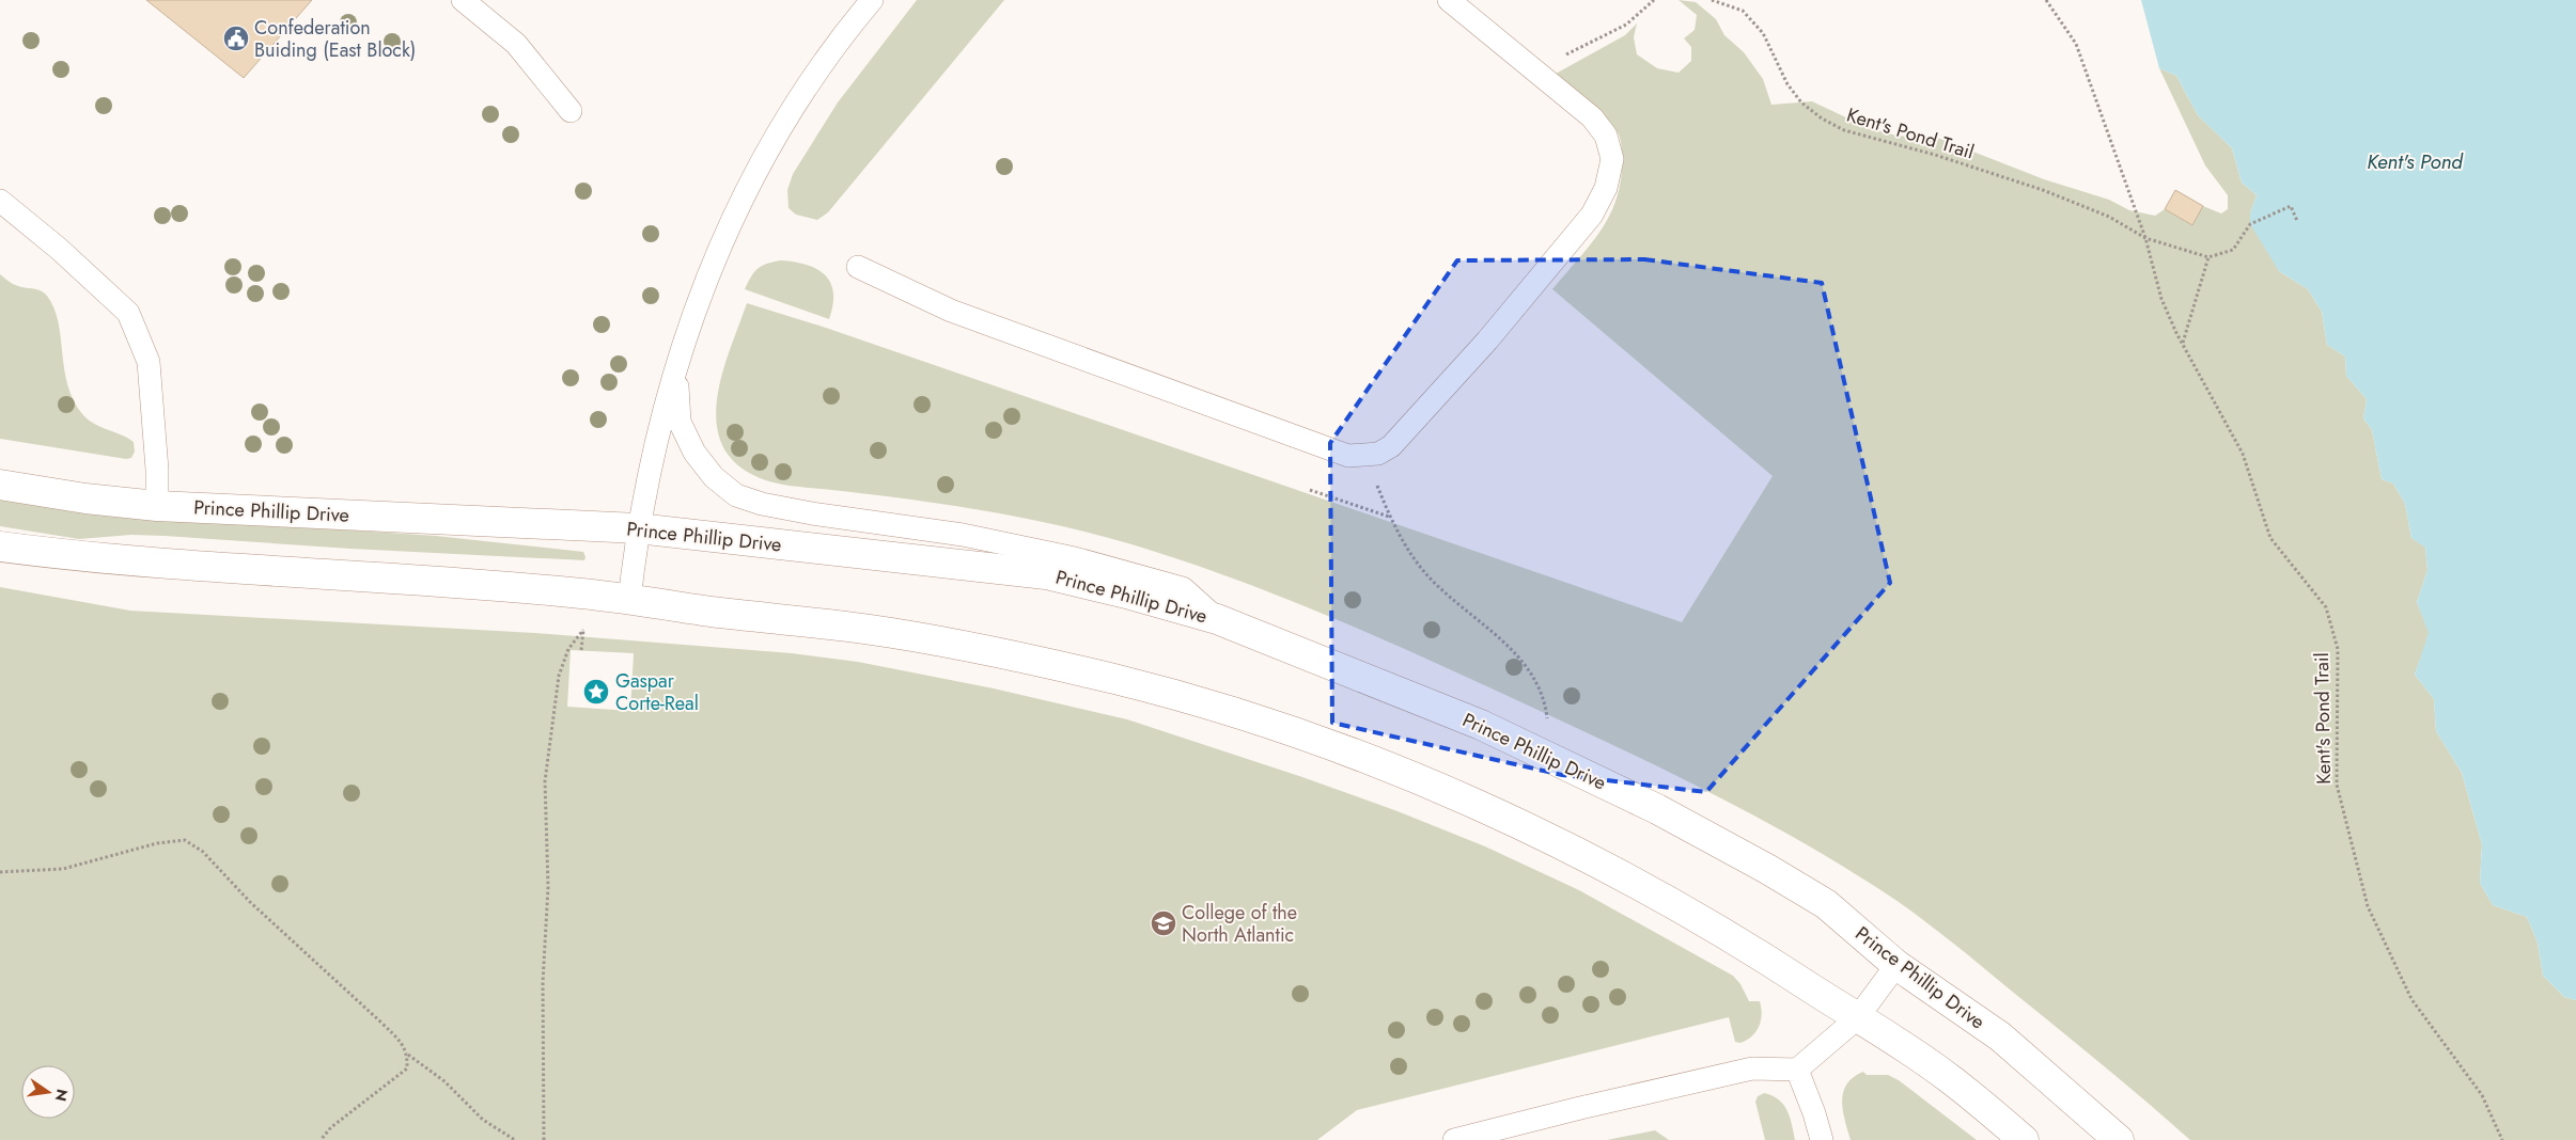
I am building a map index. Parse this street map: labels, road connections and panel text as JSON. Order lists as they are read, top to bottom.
{
  "streets": {
    "main road": ["Prince Phillip Drive"],
    "path": ["Kent's Pond Trail"]
  },
  "water": ["Kent's Pond"],
  "places": {
    "public building": ["Confederation Buiding (East Block)"],
    "place": ["Gaspar Corte-Real"],
    "school or university": ["College of the North Atlantic"]
  },
  "north": "right"
}
